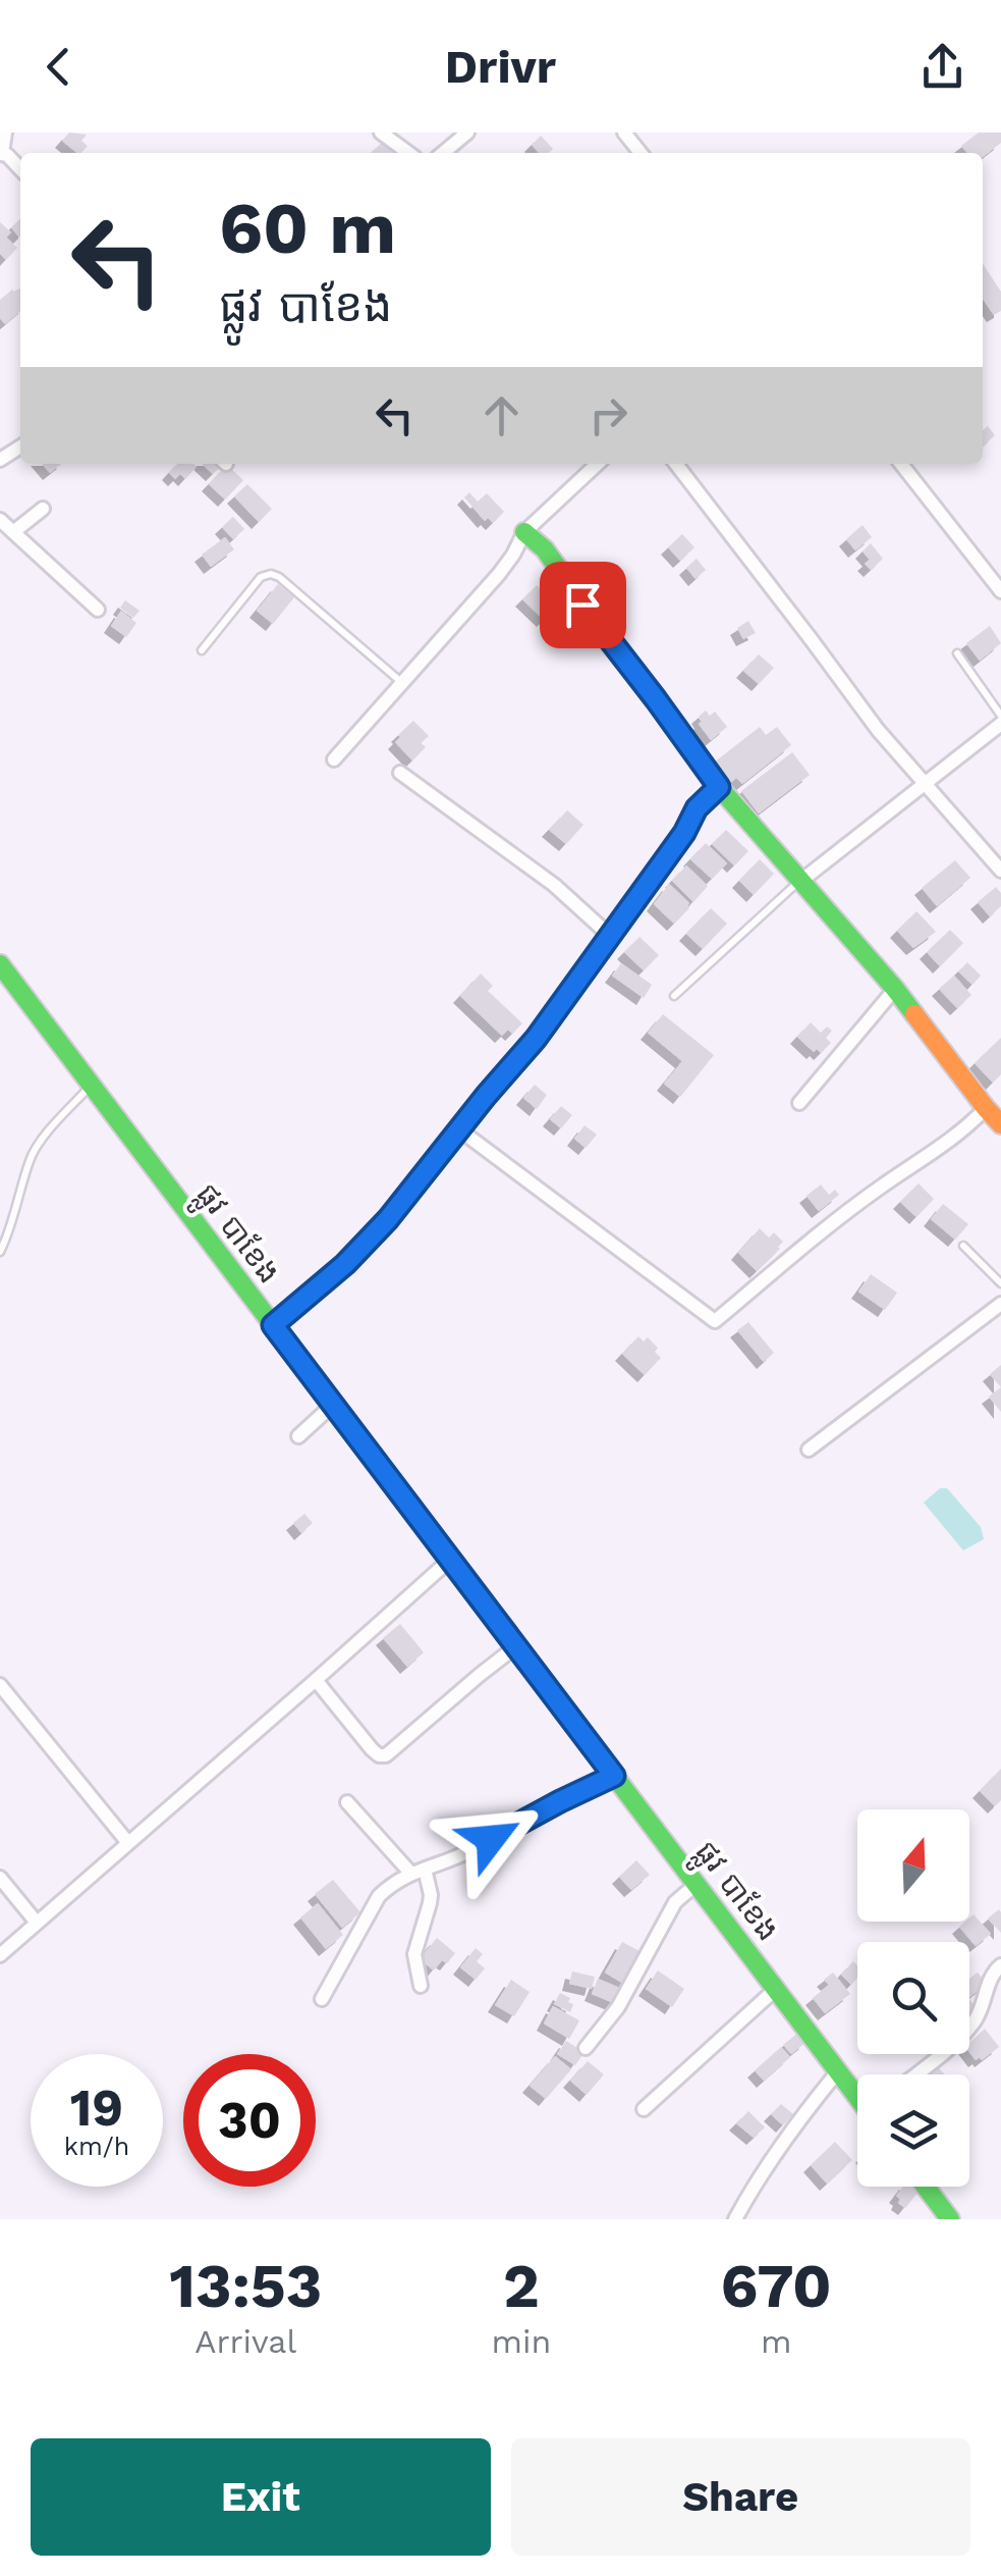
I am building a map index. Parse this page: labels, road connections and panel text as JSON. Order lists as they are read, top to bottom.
{
  "streets": {
    "street": ["ផ្លូវ បាខែង"]
  },
  "north": "top",
  "page": {
    "header": "Drivr",
    "turn": ["60 m", "ផ្លូវ បាខែង"],
    "speed": "19 km/h",
    "limit": "30",
    "eta": [
      "13:53",
      "Arrival",
      "2",
      "min",
      "670",
      "m"
    ],
    "buttons": ["Exit", "Share"]
  }
}
